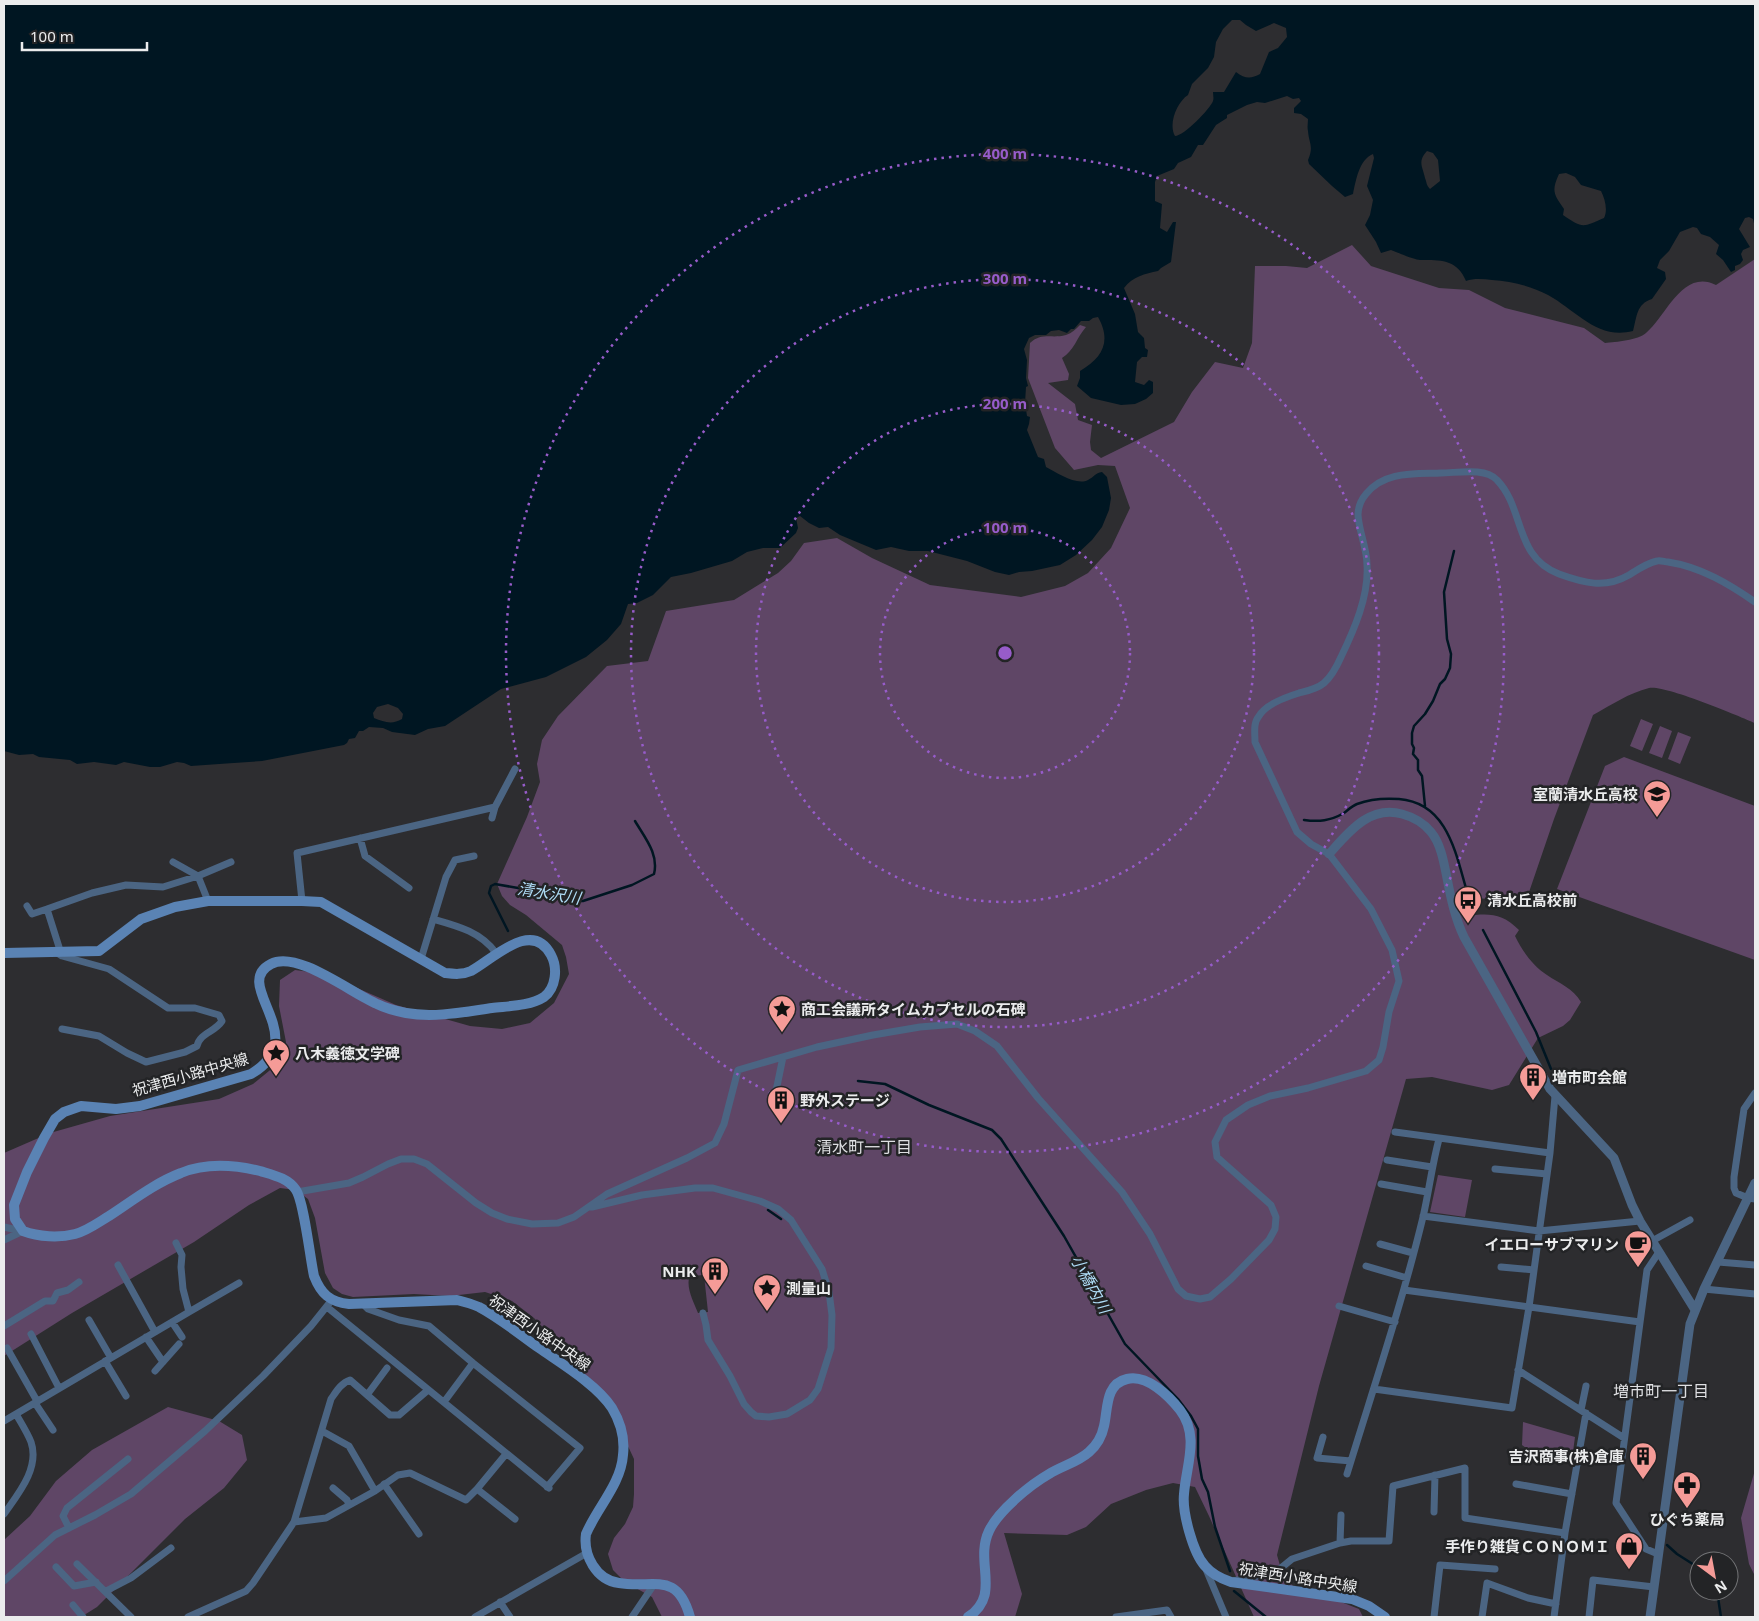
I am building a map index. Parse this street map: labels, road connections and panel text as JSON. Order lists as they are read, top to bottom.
{
  "streets": {
    "main road": ["祝津西小路中央線"]
  },
  "districts": ["清水町一丁目", "増市町一丁目"],
  "water": ["清水沢川", "小橋内川"],
  "places": {
    "school or university": ["室蘭清水丘高校"],
    "bus stop": ["清水丘高校前"],
    "place": ["商工会議所タイムカプセルの石碑", "八木義徳文学碑", "測量山"],
    "building": [
      "増市町会館",
      "野外ステージ",
      "NHK",
      "吉沢商事(株)倉庫"
    ],
    "cafe": ["イエローサブマリン"],
    "pharmacy": ["ひぐち薬局"],
    "shop": ["手作り雑貨ＣＯＮＯＭＩ"]
  },
  "scale_bar": "100 m",
  "north": "bottom right",
  "rings": [
    "400 m",
    "300 m",
    "200 m",
    "100 m"
  ]
}
